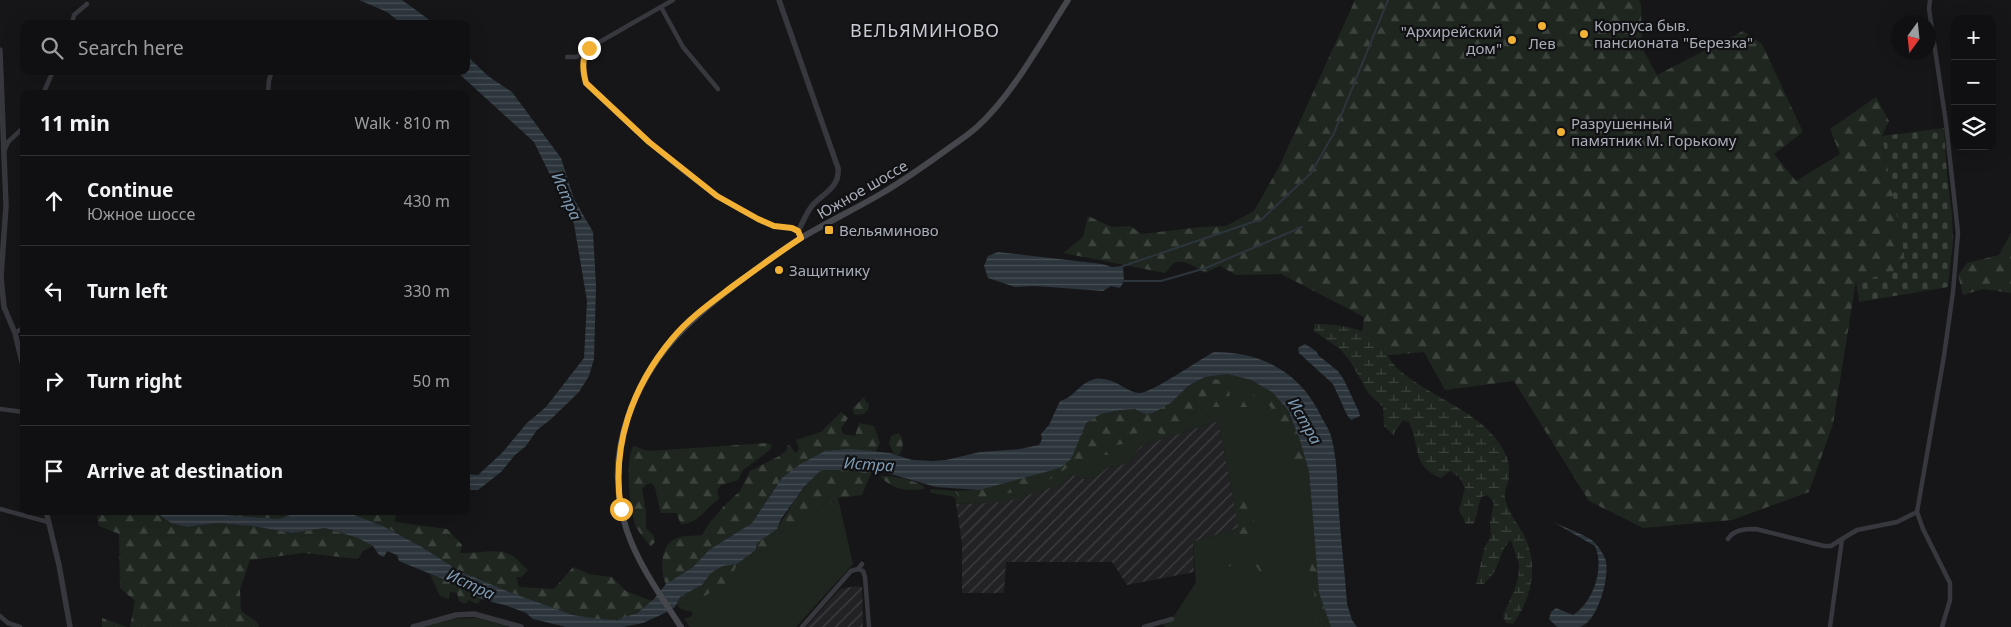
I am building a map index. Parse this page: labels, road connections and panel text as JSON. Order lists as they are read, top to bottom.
{
  "streets": {
    "main road": ["Южное шоссе"]
  },
  "districts": ["ВЕЛЬЯМИНОВО"],
  "water": ["Истра"],
  "places": {
    "other": [
      "Лев",
      "Корпуса быв. пансионата \"Березка\"",
      "\"Архирейский дом\"",
      "Разрушенный памятник М. Горькому",
      "Защитнику"
    ],
    "transit": ["Вельяминово"]
  },
  "north": "bottom",
  "page": {
    "map_buttons": ["+", "−"],
    "search": "Search here",
    "heading": ["11 min", "Walk · 810 m"],
    "list": [
      ["Continue", "Южное шоссе", "430 m"],
      ["Turn left", "330 m"],
      ["Turn right", "50 m"],
      "Arrive at destination"
    ]
  }
}
